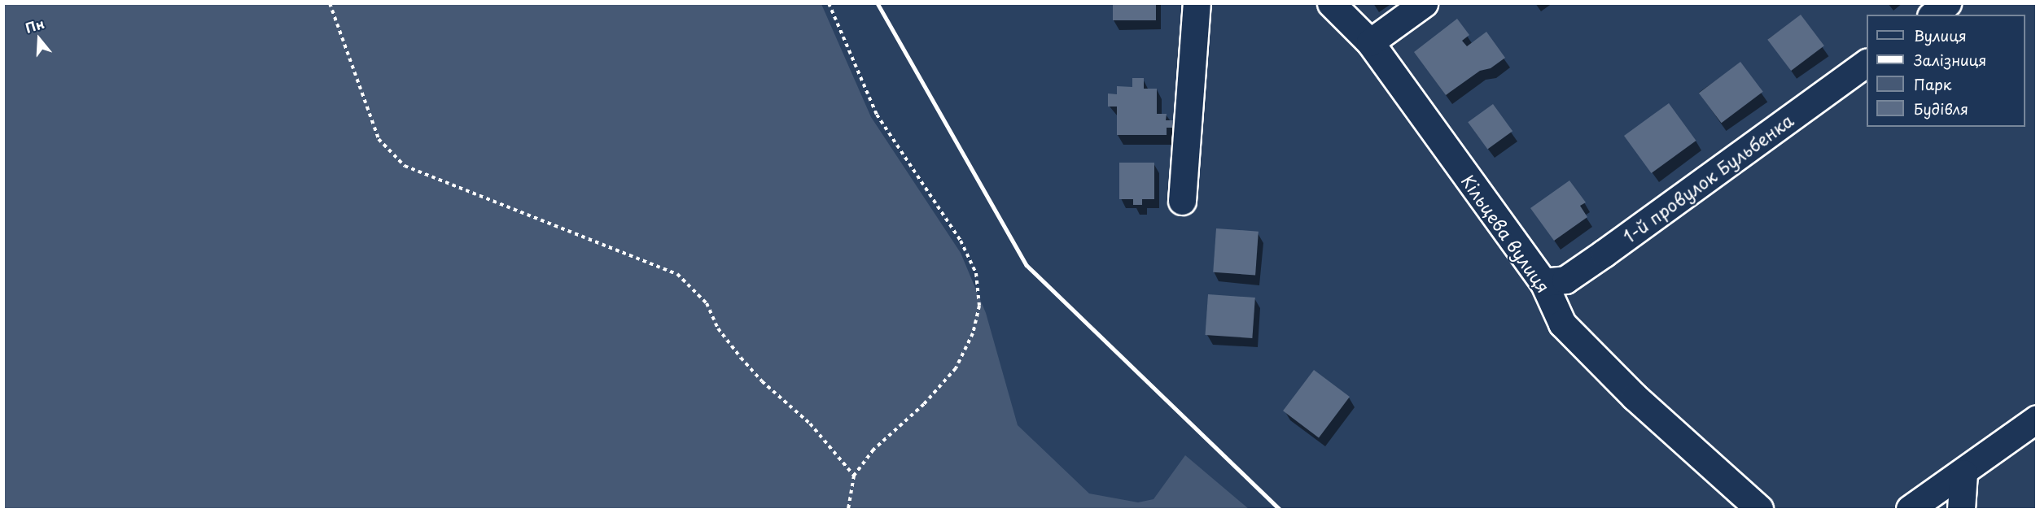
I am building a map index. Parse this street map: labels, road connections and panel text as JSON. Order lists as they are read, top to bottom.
{
  "streets": {
    "street": ["1-й провулок Бульбенка", "Кільцева вулиця"]
  },
  "crossings": [
    ["1-й провулок Бульбенка", "Кільцева вулиця"]
  ],
  "legend": [
    "Вулиця",
    "Залізниця",
    "Парк",
    "Будівля"
  ],
  "north": "top"
}
